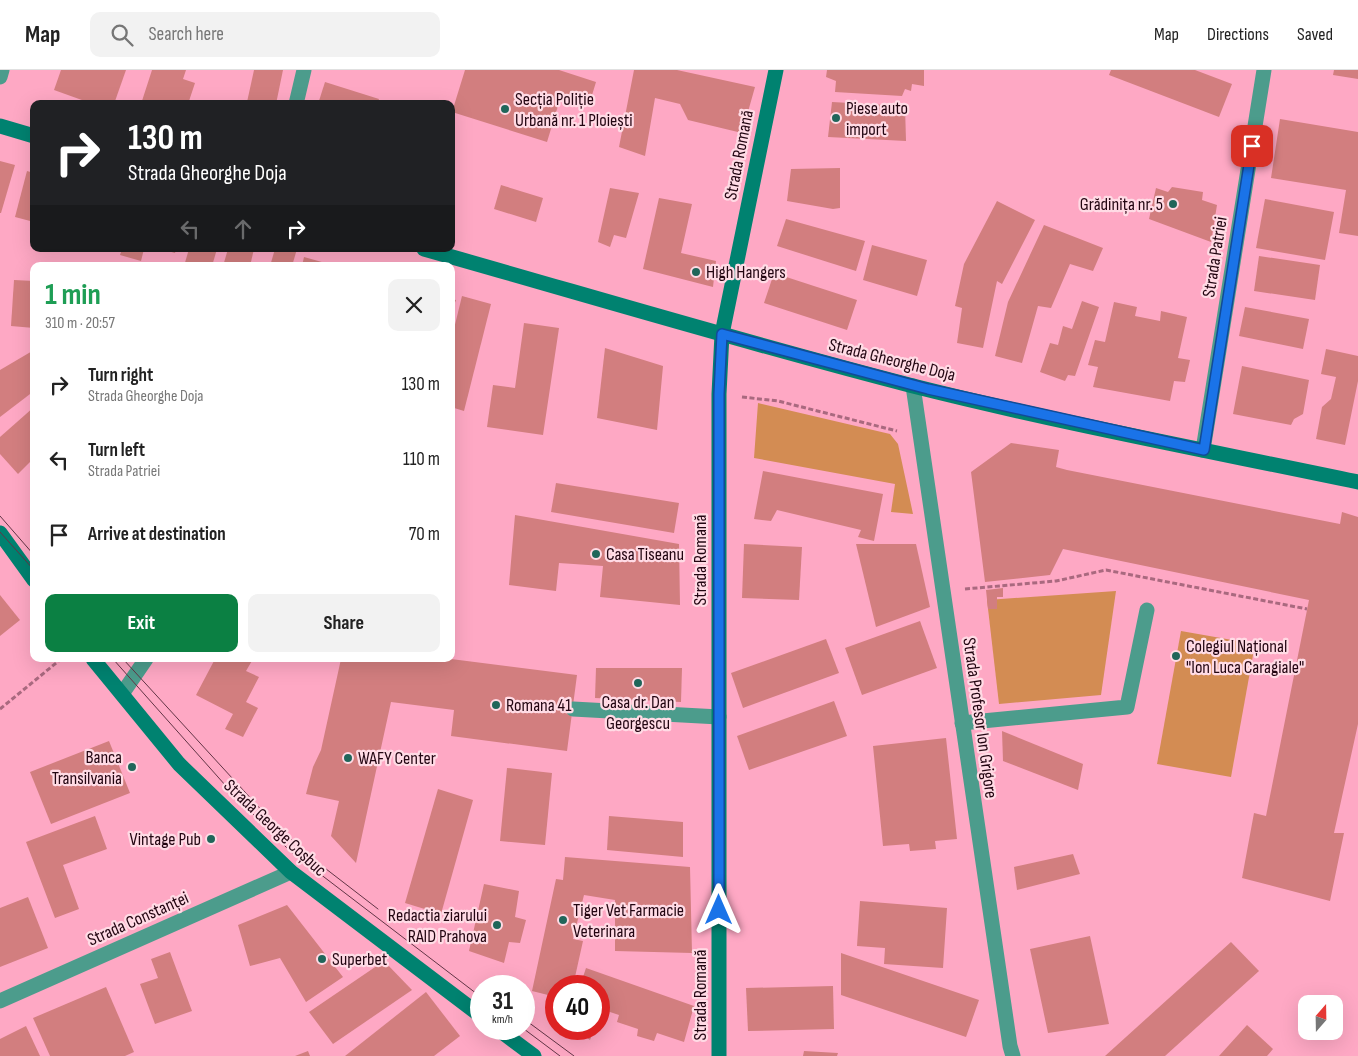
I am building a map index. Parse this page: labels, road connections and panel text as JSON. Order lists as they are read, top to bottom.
{
  "streets": {
    "main road": ["Strada Romană", "Strada Gheorghe Doja", "Strada George Coșbuc"],
    "street": ["Strada Patriei", "Strada Profesor Ion Grigore", "Strada Constanței"]
  },
  "crossings": [
    ["Strada Romană", "Strada Gheorghe Doja"],
    ["Strada Patriei", "Strada Gheorghe Doja"],
    ["Strada Gheorghe Doja", "Strada Profesor Ion Grigore"],
    ["Strada George Coșbuc", "Strada Constanței"]
  ],
  "places": [
    "Secția Poliție Urbană nr. 1 Ploiești",
    "Piese auto import",
    "Grădinița nr. 5",
    "High Hangers",
    "Casa Tiseanu",
    "Colegiul Național \"Ion Luca Caragiale\"",
    "Casa dr. Dan Georgescu",
    "Romana 41",
    "WAFY Center",
    "Banca Transilvania",
    "Vintage Pub",
    "Tiger Vet Farmacie Veterinara",
    "Redactia ziarului RAID Prahova",
    "Superbet"
  ],
  "north": "top",
  "page": {
    "header": "Map",
    "search": "Search here",
    "nav": ["Map", "Directions", "Saved"],
    "turn": ["130 m", "Strada Gheorghe Doja"],
    "heading": ["1 min", "310 m · 20:57"],
    "list": [
      {
        "name": "Turn right",
        "note": "Strada Gheorghe Doja",
        "value": "130 m"
      },
      {
        "name": "Turn left",
        "note": "Strada Patriei",
        "value": "110 m"
      },
      {
        "name": "Arrive at destination",
        "value": "70 m"
      }
    ],
    "buttons": ["Exit", "Share"],
    "speed": "31 km/h",
    "limit": "40"
  }
}
